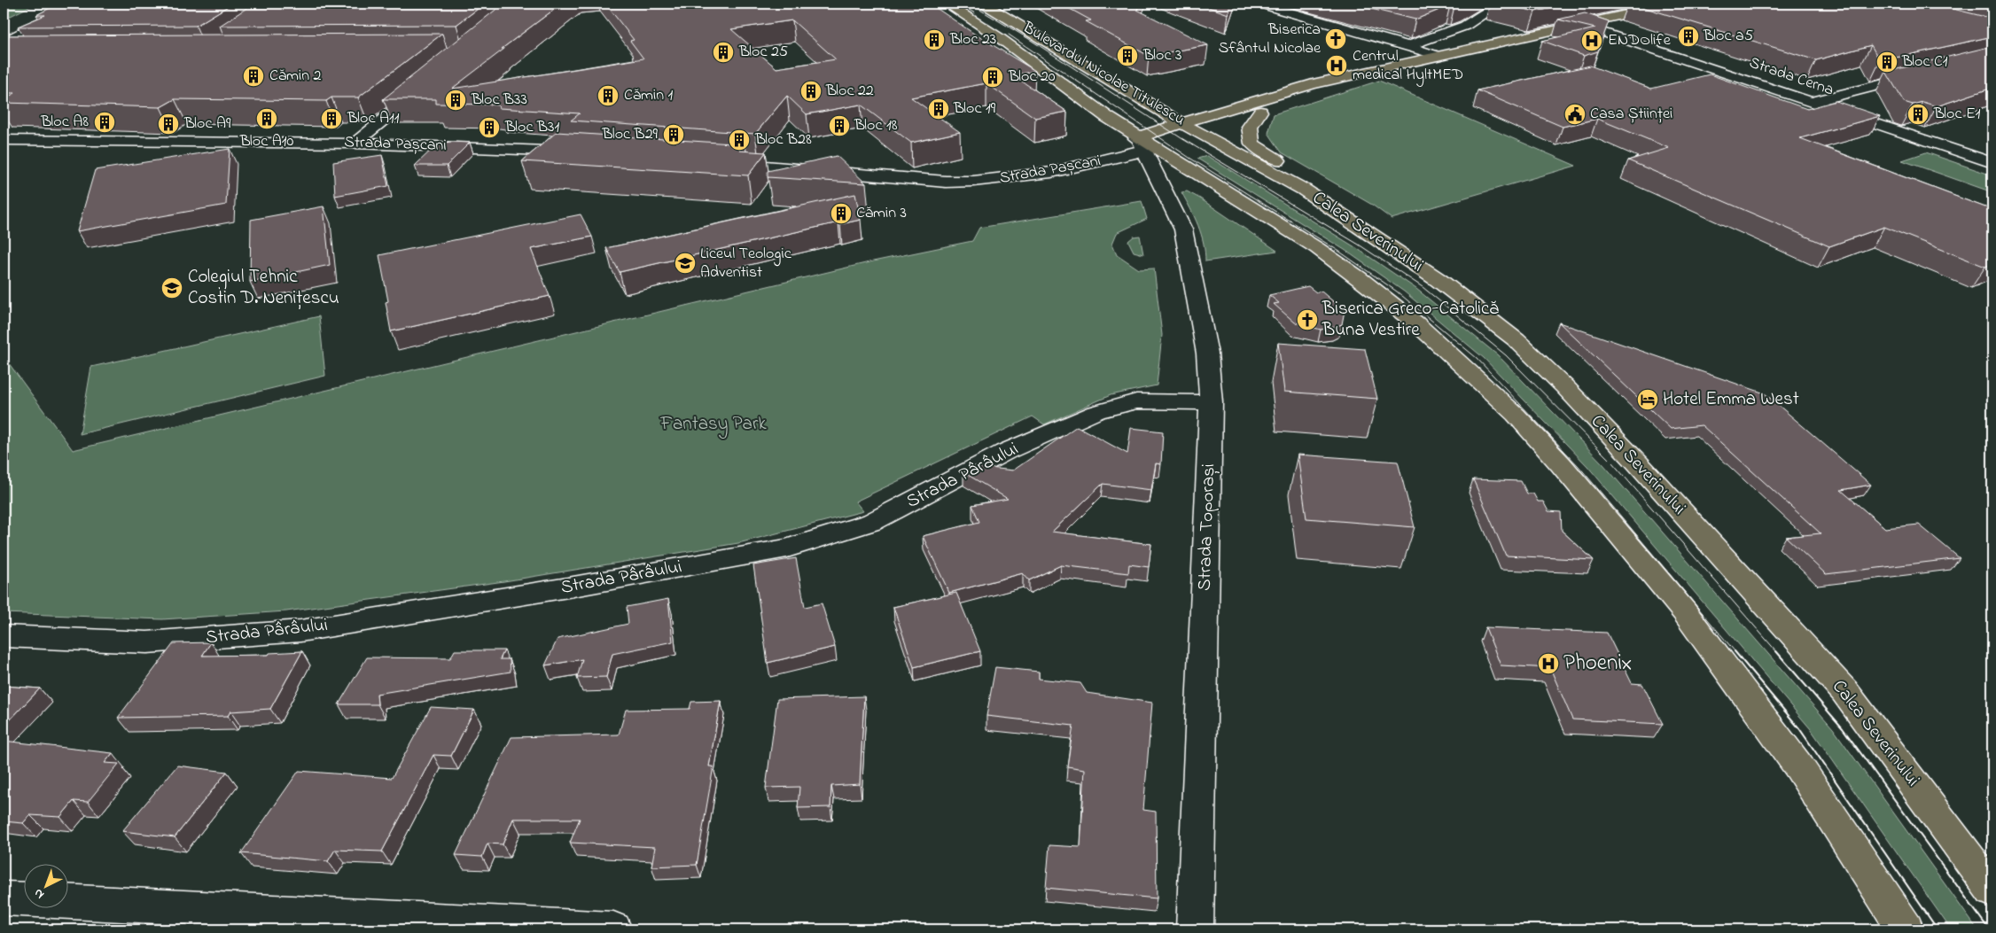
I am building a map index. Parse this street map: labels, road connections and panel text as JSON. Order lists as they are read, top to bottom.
{
  "streets": {
    "main road": ["Bulevardul Nicolae Titulescu", "Calea Severinului"],
    "street": [
      "Strada Cerna",
      "Strada Pașcani",
      "Strada Pârâului",
      "Strada Toporași"
    ]
  },
  "crossings": [
    ["Bulevardul Nicolae Titulescu", "Strada Pașcani"],
    ["Bulevardul Nicolae Titulescu", "Calea Severinului"],
    ["Bulevardul Nicolae Titulescu", "Strada Toporași"],
    ["Strada Pașcani", "Strada Toporași"],
    ["Strada Pârâului", "Strada Toporași"]
  ],
  "parks": ["Fantasy Park"],
  "places": {
    "building": [
      "Bloc a5",
      "Bloc 23",
      "Bloc 25",
      "Bloc 3",
      "Bloc C1",
      "Cămin 2",
      "Bloc 20",
      "Bloc 22",
      "Cămin 1",
      "Bloc B33",
      "Bloc 19",
      "Bloc E1",
      "Bloc A10",
      "Bloc A11",
      "Bloc A8",
      "Bloc A9",
      "Bloc 18",
      "Bloc B31",
      "Bloc B29",
      "Bloc B28",
      "Cămin 3"
    ],
    "church": ["Biserica Sfântul Nicolae", "Biserica Greco-Catolică Buna Vestire"],
    "hospital": ["ENDOlife", "Centrul medical HyltMED", "Phoenix"],
    "public building": ["Casa Științei"],
    "school or university": ["Liceul Teologic Adventist", "Colegiul Tehnic Costin D. Nenițescu"],
    "hotel": ["Hotel Emma West"]
  },
  "north": "bottom left"
}
